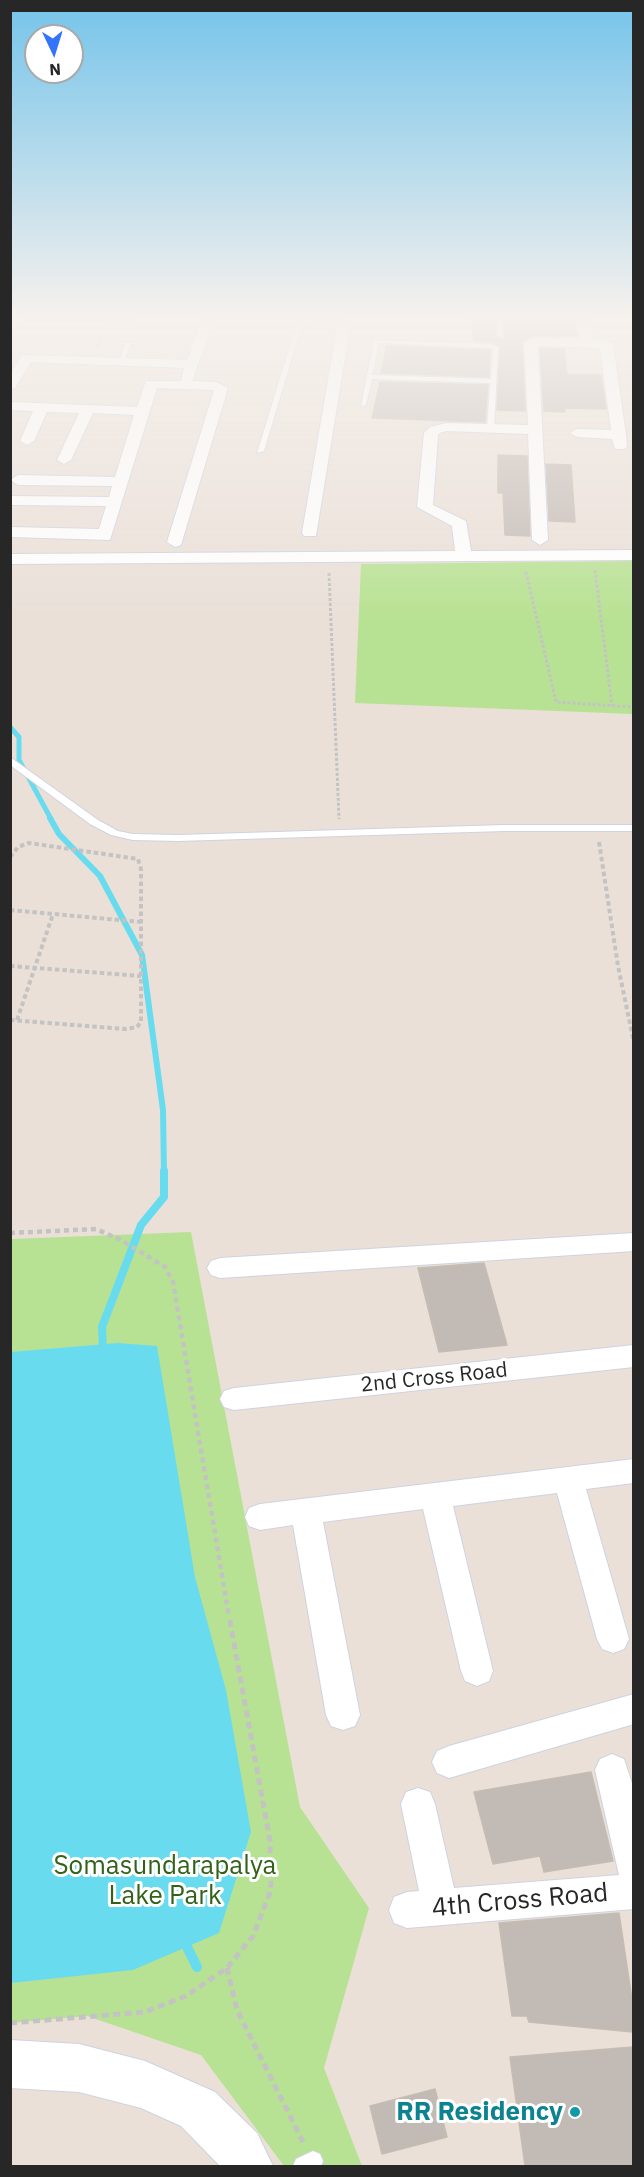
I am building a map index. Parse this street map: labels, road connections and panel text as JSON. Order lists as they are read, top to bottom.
{
  "streets": {
    "street": ["2nd Cross Road", "4th Cross Road"]
  },
  "parks": ["Somasundarapalya Lake Park"],
  "places": ["RR Residency"],
  "north": "bottom"
}
